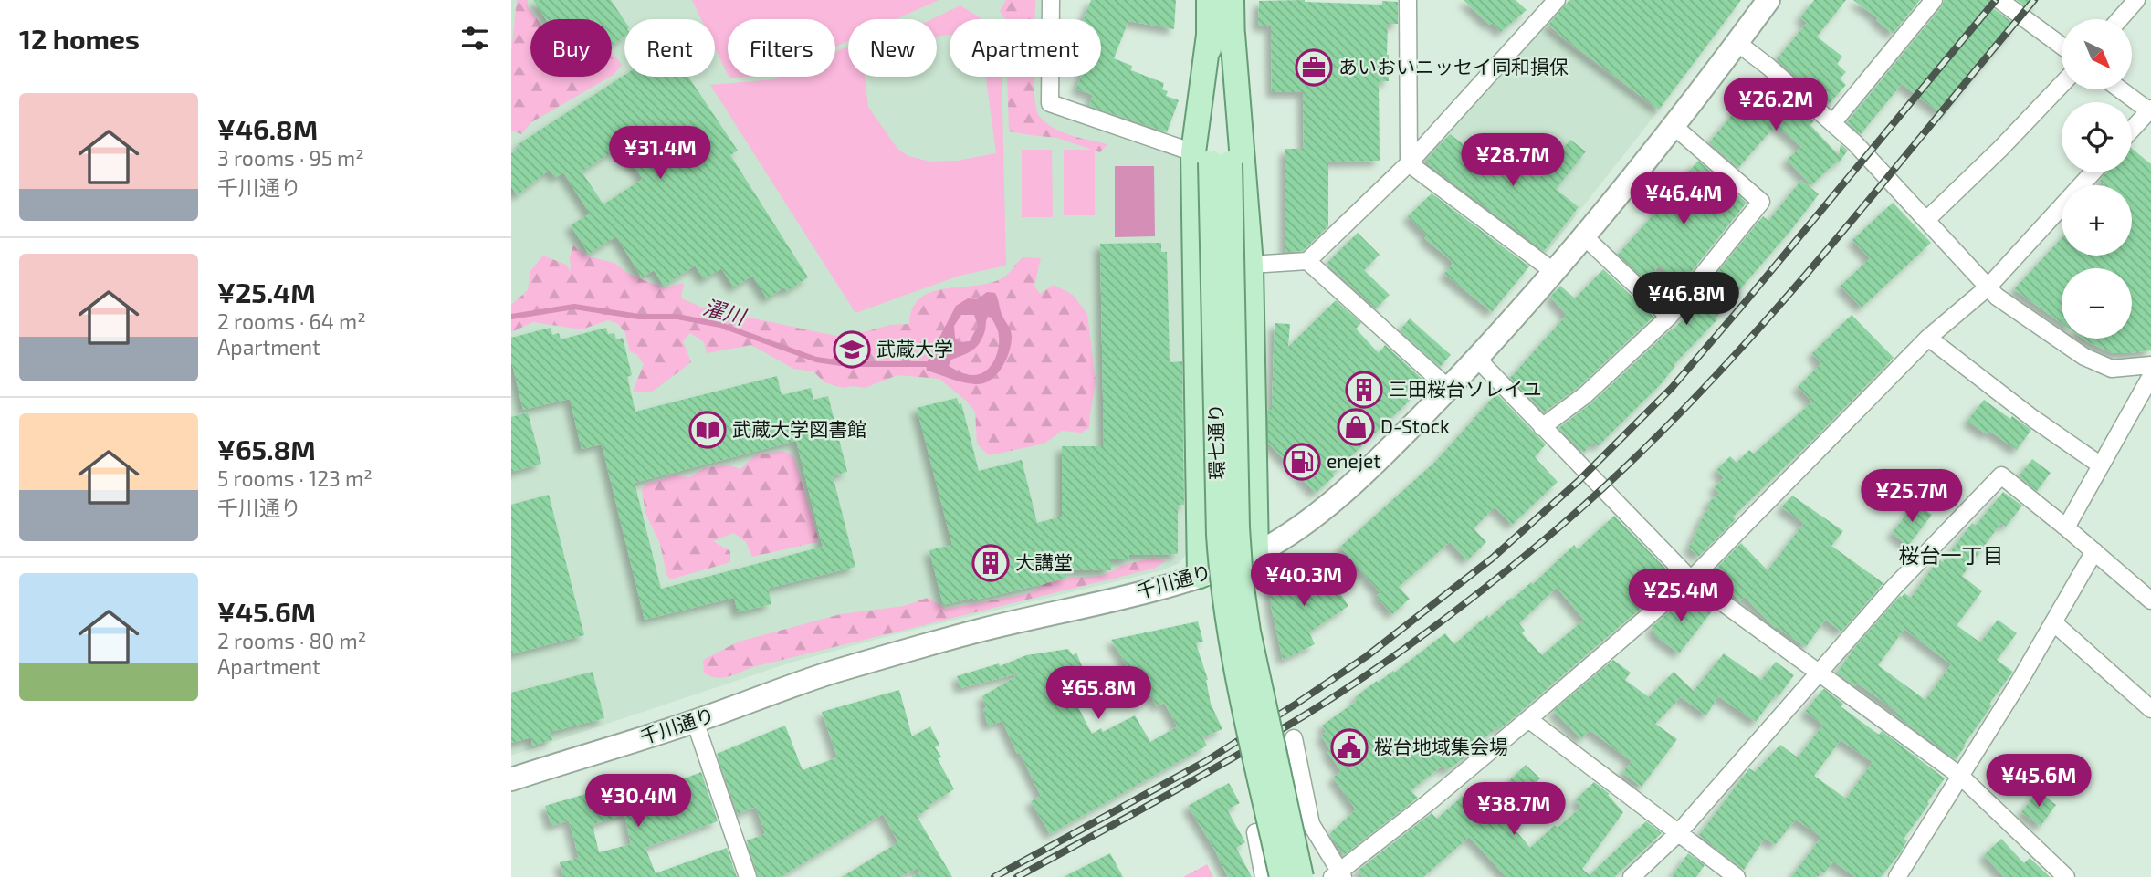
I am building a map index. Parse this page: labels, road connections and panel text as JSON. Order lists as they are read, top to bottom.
{
  "streets": {
    "main road": ["環七通り", "千川通り"]
  },
  "districts": ["桜台一丁目"],
  "water": ["濯川"],
  "places": {
    "office": ["あいおいニッセイ同和損保"],
    "school or university": ["武蔵大学"],
    "building": ["三田桜台ソレイユ", "大講堂"],
    "shop": ["D-Stock"],
    "library": ["武蔵大学図書館"],
    "fuel station": ["enejet"],
    "public building": ["桜台地域集会場"]
  },
  "north": "bottom right",
  "page": {
    "heading": "12 homes",
    "map_buttons": ["+", "−"],
    "chip": [
      "Buy",
      "Rent",
      "Filters",
      "New",
      "Apartment"
    ],
    "list": [
      {
        "name": "¥46.8M",
        "note": "3 rooms · 95 m² · 千川通り"
      },
      {
        "name": "¥25.4M",
        "note": "2 rooms · 64 m² · Apartment"
      },
      {
        "name": "¥65.8M",
        "note": "5 rooms · 123 m² · 千川通り"
      },
      {
        "name": "¥45.6M",
        "note": "2 rooms · 80 m² · Apartment"
      }
    ],
    "price": [
      "¥26.2M",
      "¥31.4M",
      "¥28.7M",
      "¥46.4M",
      "¥46.8M",
      "¥25.7M",
      "¥40.3M",
      "¥25.4M",
      "¥65.8M",
      "¥45.6M",
      "¥30.4M",
      "¥38.7M"
    ]
  }
}
